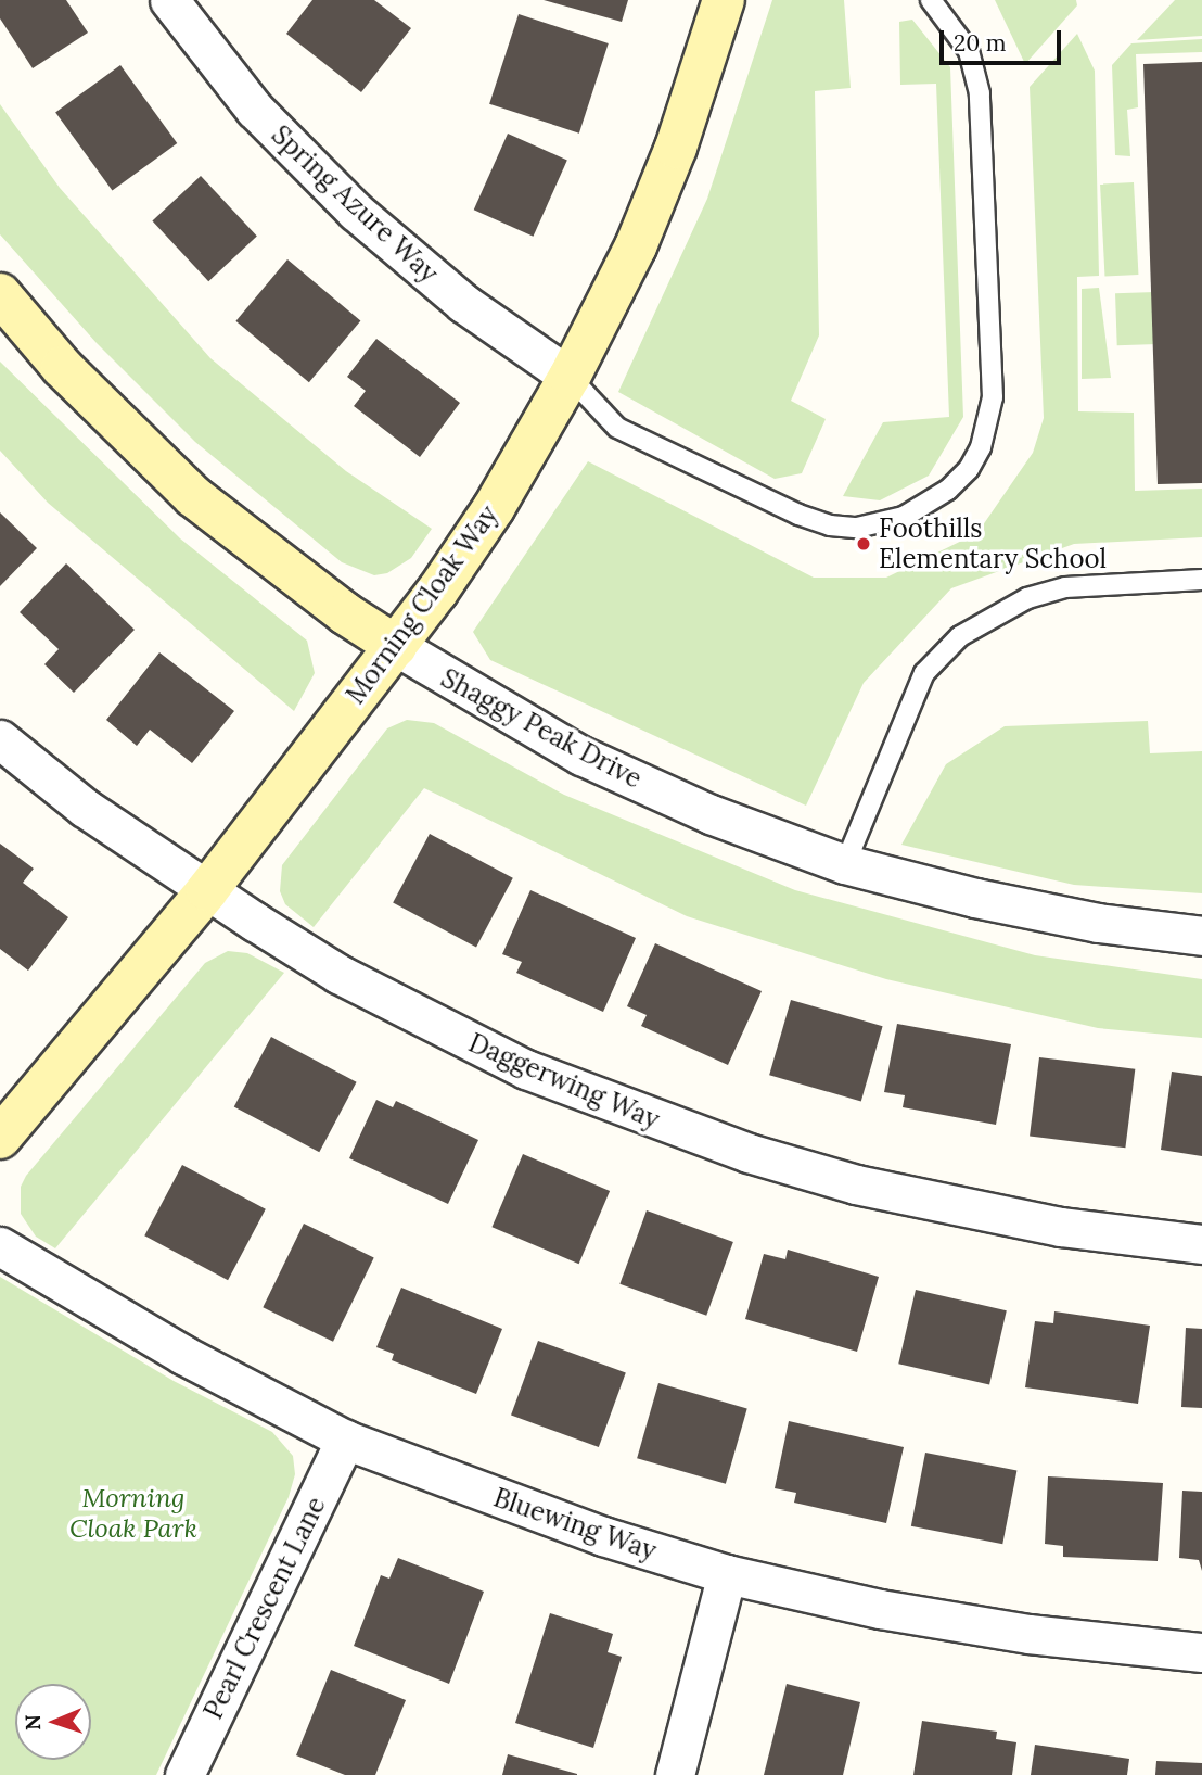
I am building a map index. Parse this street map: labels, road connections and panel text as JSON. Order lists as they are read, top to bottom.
{
  "streets": {
    "street": [
      "Spring Azure Way",
      "Morning Cloak Way",
      "Shaggy Peak Drive",
      "Daggerwing Way",
      "Bluewing Way",
      "Pearl Crescent Lane"
    ]
  },
  "crossings": [
    ["Spring Azure Way", "Morning Cloak Way"],
    ["Morning Cloak Way", "Shaggy Peak Drive"],
    ["Morning Cloak Way", "Daggerwing Way"],
    ["Bluewing Way", "Pearl Crescent Lane"]
  ],
  "parks": ["Morning Cloak Park"],
  "places": ["Foothills Elementary School"],
  "scale_bar": "20 m",
  "north": "left"
}
